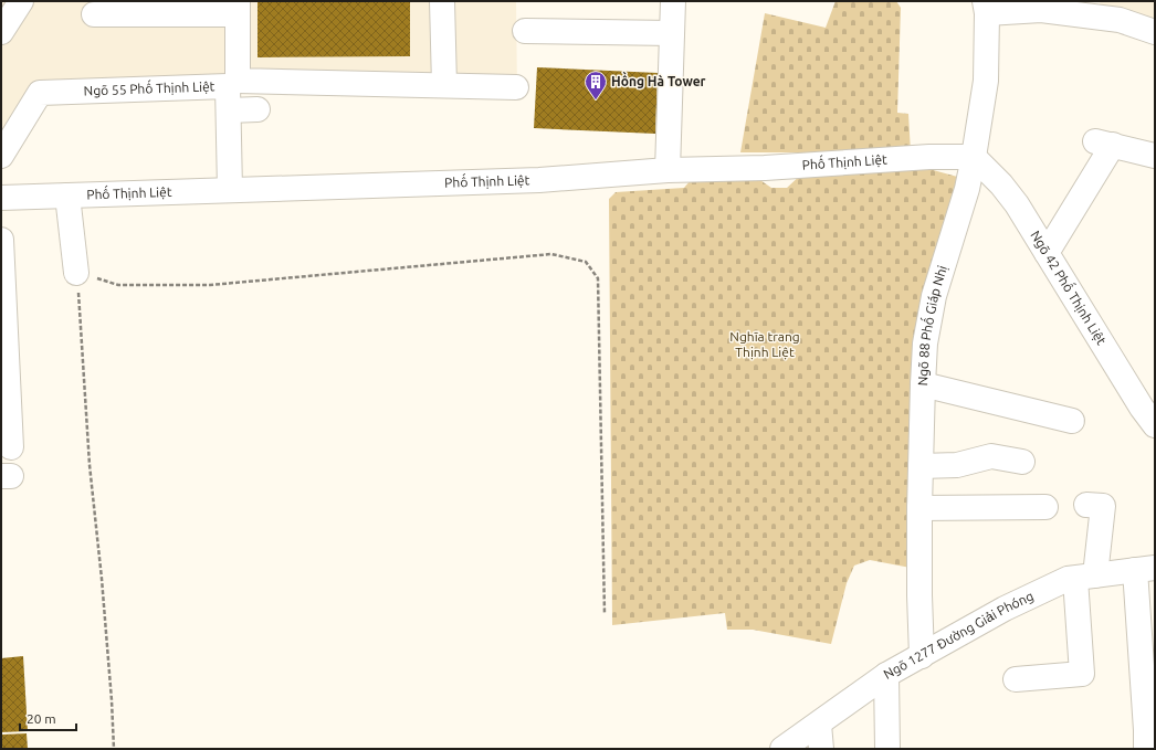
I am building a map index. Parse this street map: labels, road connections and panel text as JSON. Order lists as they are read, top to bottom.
{
  "streets": {
    "street": [
      "Ngõ 55 Phố Thịnh Liệt",
      "Phố Thịnh Liệt",
      "Ngõ 42 Phố Thịnh Liệt",
      "Ngõ 88 Phố Giáp Nhị",
      "Ngõ 1277 Đường Giải Phóng"
    ]
  },
  "crossings": [
    ["Ngõ 55 Phố Thịnh Liệt", "Phố Thịnh Liệt"],
    ["Phố Thịnh Liệt", "Ngõ 42 Phố Thịnh Liệt"],
    ["Phố Thịnh Liệt", "Ngõ 88 Phố Giáp Nhị"],
    ["Ngõ 42 Phố Thịnh Liệt", "Ngõ 88 Phố Giáp Nhị"],
    ["Ngõ 88 Phố Giáp Nhị", "Ngõ 1277 Đường Giải Phóng"]
  ],
  "parks": ["Nghĩa trang Thịnh Liệt"],
  "places": {
    "building": ["Hồng Hà Tower"]
  },
  "scale_bar": "20 m"
}
